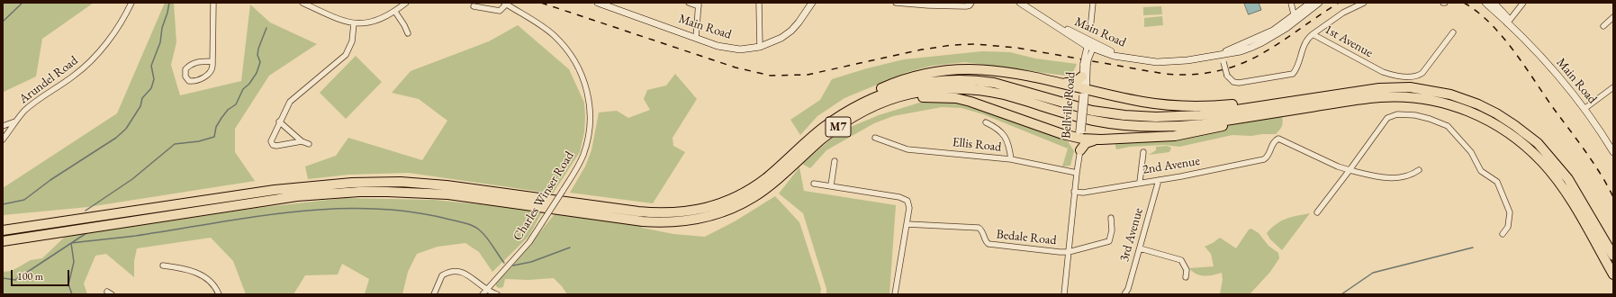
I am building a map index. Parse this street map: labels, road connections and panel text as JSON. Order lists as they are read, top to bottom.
{
  "streets": {
    "highway": ["M7"],
    "main road": ["Main Road"],
    "street": [
      "1st Avenue",
      "Arundel Road",
      "Bellville Road",
      "Ellis Road",
      "2nd Avenue",
      "Charles Winser Road",
      "3rd Avenue",
      "Bedale Road"
    ]
  },
  "crossings": [
    ["Main Road", "1st Avenue"],
    ["Main Road", "Bellville Road"],
    ["Bellville Road", "Ellis Road"],
    ["Bellville Road", "2nd Avenue"],
    ["Bellville Road", "Bedale Road"],
    ["2nd Avenue", "3rd Avenue"]
  ],
  "scale_bar": "100 m"
}
